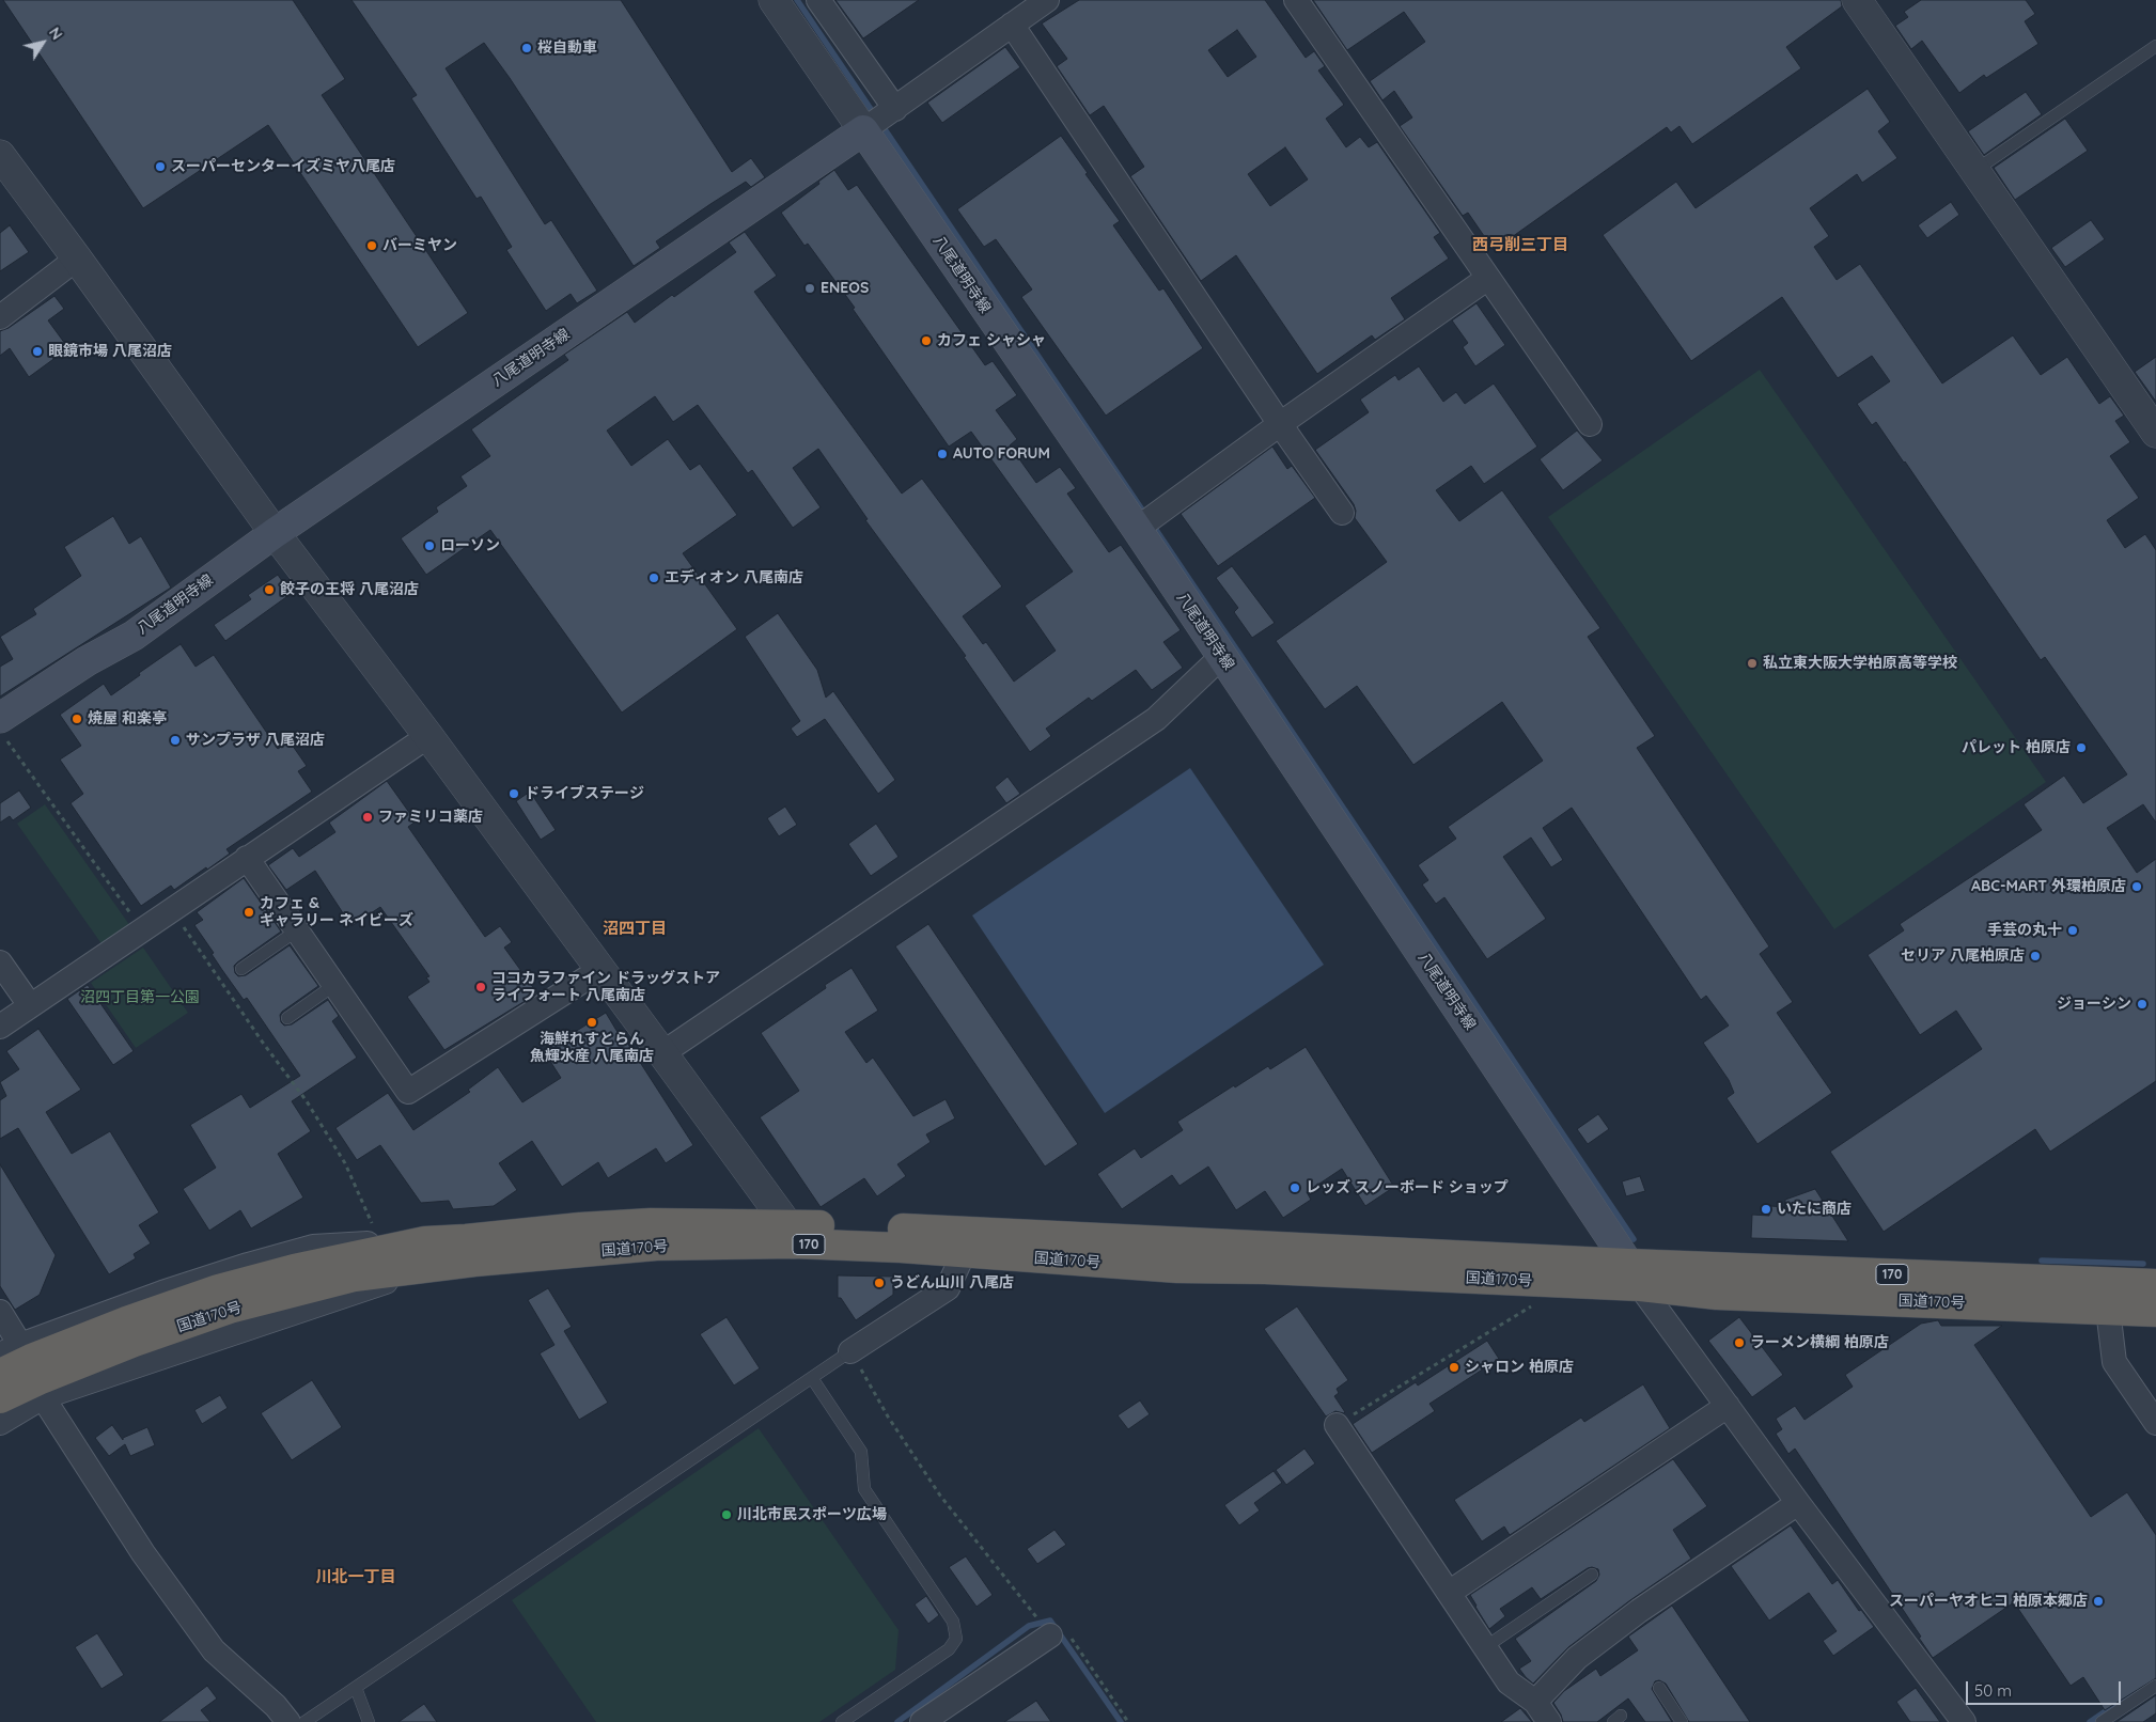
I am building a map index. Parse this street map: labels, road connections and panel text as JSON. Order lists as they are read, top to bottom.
{
  "streets": {
    "highway": ["170", "国道170号"],
    "main road": ["八尾道明寺線"]
  },
  "crossings": [
    ["八尾道明寺線", "国道170号"]
  ],
  "districts": ["西弓削三丁目", "沼四丁目", "川北一丁目"],
  "parks": ["沼四丁目第一公園"],
  "places": [
    "桜自動車",
    "スーパーセンターイズミヤ八尾店",
    "バーミヤン",
    "ENEOS",
    "カフェ シャシャ",
    "眼鏡市場 八尾沼店",
    "AUTO FORUM",
    "ローソン",
    "エディオン 八尾南店",
    "餃子の王将 八尾沼店",
    "私立東大阪大学柏原高等学校",
    "焼屋 和楽亭",
    "サンプラザ 八尾沼店",
    "パレット 柏原店",
    "ドライブステージ",
    "ファミリコ薬店",
    "ABC-MART 外環柏原店",
    "カフェ & ギャラリー ネイビーズ",
    "手芸の丸十",
    "セリア 八尾柏原店",
    "ココカラファイン ドラッグストア ライフォート 八尾南店",
    "ジョーシン",
    "海鮮れすとらん 魚輝水産 八尾南店",
    "レッズ スノーボード ショップ",
    "いたに商店",
    "うどん山川 八尾店",
    "ラーメン横綱 柏原店",
    "シャロン 柏原店",
    "川北市民スポーツ広場",
    "スーパーヤオヒコ 柏原本郷店"
  ],
  "scale_bar": "50 m",
  "north": "top right"
}
